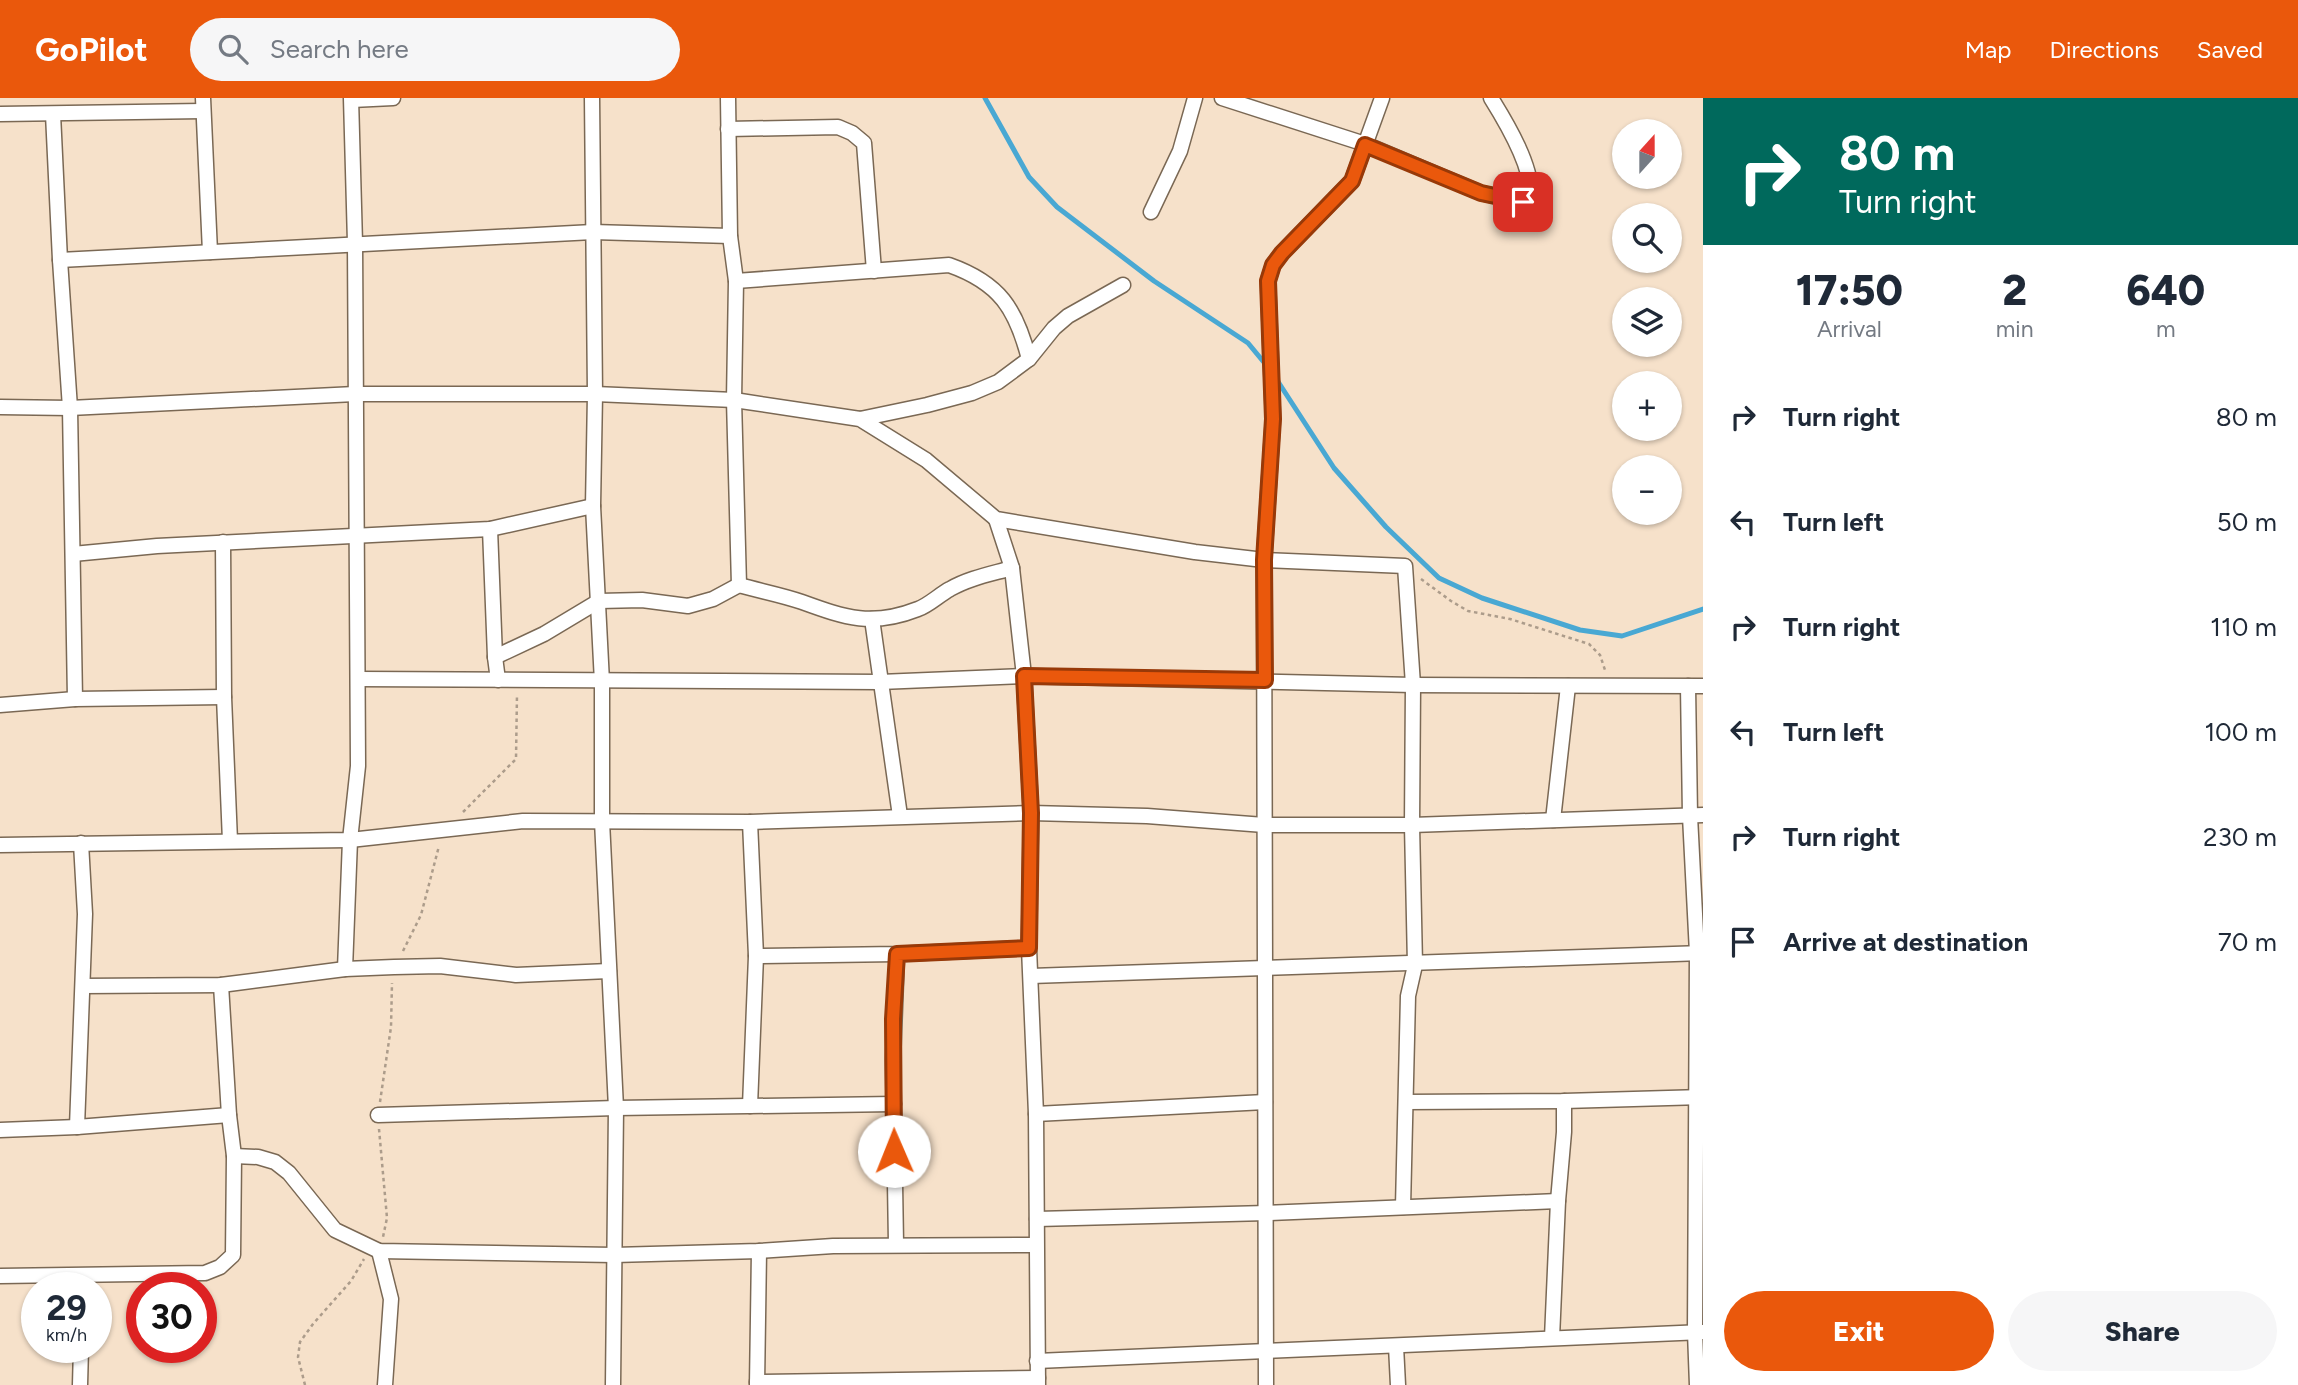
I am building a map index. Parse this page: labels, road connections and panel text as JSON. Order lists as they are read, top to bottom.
{
  "north": "top",
  "page": {
    "header": "GoPilot",
    "search": "Search here",
    "nav": ["Map", "Directions", "Saved"],
    "turn": ["80 m", "Turn right"],
    "map_buttons": ["+", "−"],
    "eta": [
      "17:50",
      "Arrival",
      "2",
      "min",
      "640",
      "m"
    ],
    "list": [
      {
        "name": "Turn right",
        "value": "80 m"
      },
      {
        "name": "Turn left",
        "value": "50 m"
      },
      {
        "name": "Turn right",
        "value": "110 m"
      },
      {
        "name": "Turn left",
        "value": "100 m"
      },
      {
        "name": "Turn right",
        "value": "230 m"
      },
      {
        "name": "Arrive at destination",
        "value": "70 m"
      }
    ],
    "speed": "29 km/h",
    "limit": "30",
    "buttons": ["Exit", "Share"]
  }
}
